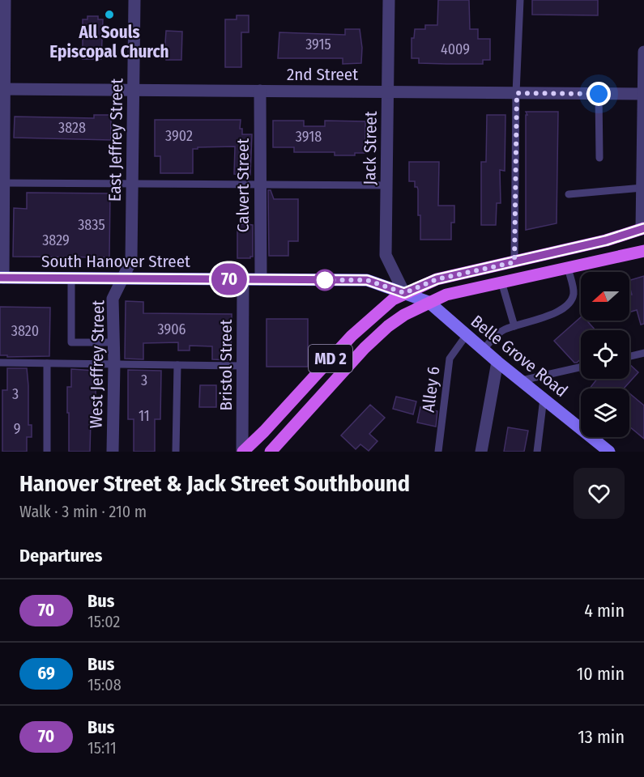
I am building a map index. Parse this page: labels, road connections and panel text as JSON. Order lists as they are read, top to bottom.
{
  "streets": {
    "main road": ["South Hanover Street", "Belle Grove Road", "MD 2"],
    "street": [
      "2nd Street",
      "East Jeffrey Street",
      "Jack Street",
      "Calvert Street",
      "West Jeffrey Street",
      "Bristol Street"
    ],
    "lane": ["Alley 6"]
  },
  "crossings": [
    ["2nd Street", "East Jeffrey Street"],
    ["2nd Street", "Jack Street"],
    ["2nd Street", "Calvert Street"],
    ["East Jeffrey Street", "South Hanover Street"],
    ["East Jeffrey Street", "West Jeffrey Street"],
    ["Jack Street", "South Hanover Street"],
    ["Jack Street", "Belle Grove Road"],
    ["Jack Street", "MD 2"],
    ["Calvert Street", "South Hanover Street"],
    ["South Hanover Street", "Belle Grove Road"],
    ["South Hanover Street", "MD 2"],
    ["South Hanover Street", "West Jeffrey Street"],
    ["South Hanover Street", "Bristol Street"],
    ["Belle Grove Road", "MD 2"],
    ["Belle Grove Road", "Alley 6"],
    ["MD 2", "Bristol Street"]
  ],
  "places": ["All Souls Episcopal Church"],
  "lines": ["bus line 70"],
  "house_numbers": [
    "3915",
    "4009",
    "3828",
    "3902",
    "3918",
    "3835",
    "3829",
    "3906",
    "3820",
    "3",
    "3",
    "11",
    "9"
  ],
  "north": "left",
  "page": {
    "on_map": "70",
    "heading": [
      ["Hanover Street & Jack Street Southbound", "Walk · 3 min · 210 m"],
      "Departures"
    ],
    "list": [
      {
        "mark": "70",
        "name": "Bus",
        "note": "15:02",
        "value": "4 min"
      },
      {
        "mark": "69",
        "name": "Bus",
        "note": "15:08",
        "value": "10 min"
      },
      {
        "mark": "70",
        "name": "Bus",
        "note": "15:11",
        "value": "13 min"
      }
    ]
  }
}
